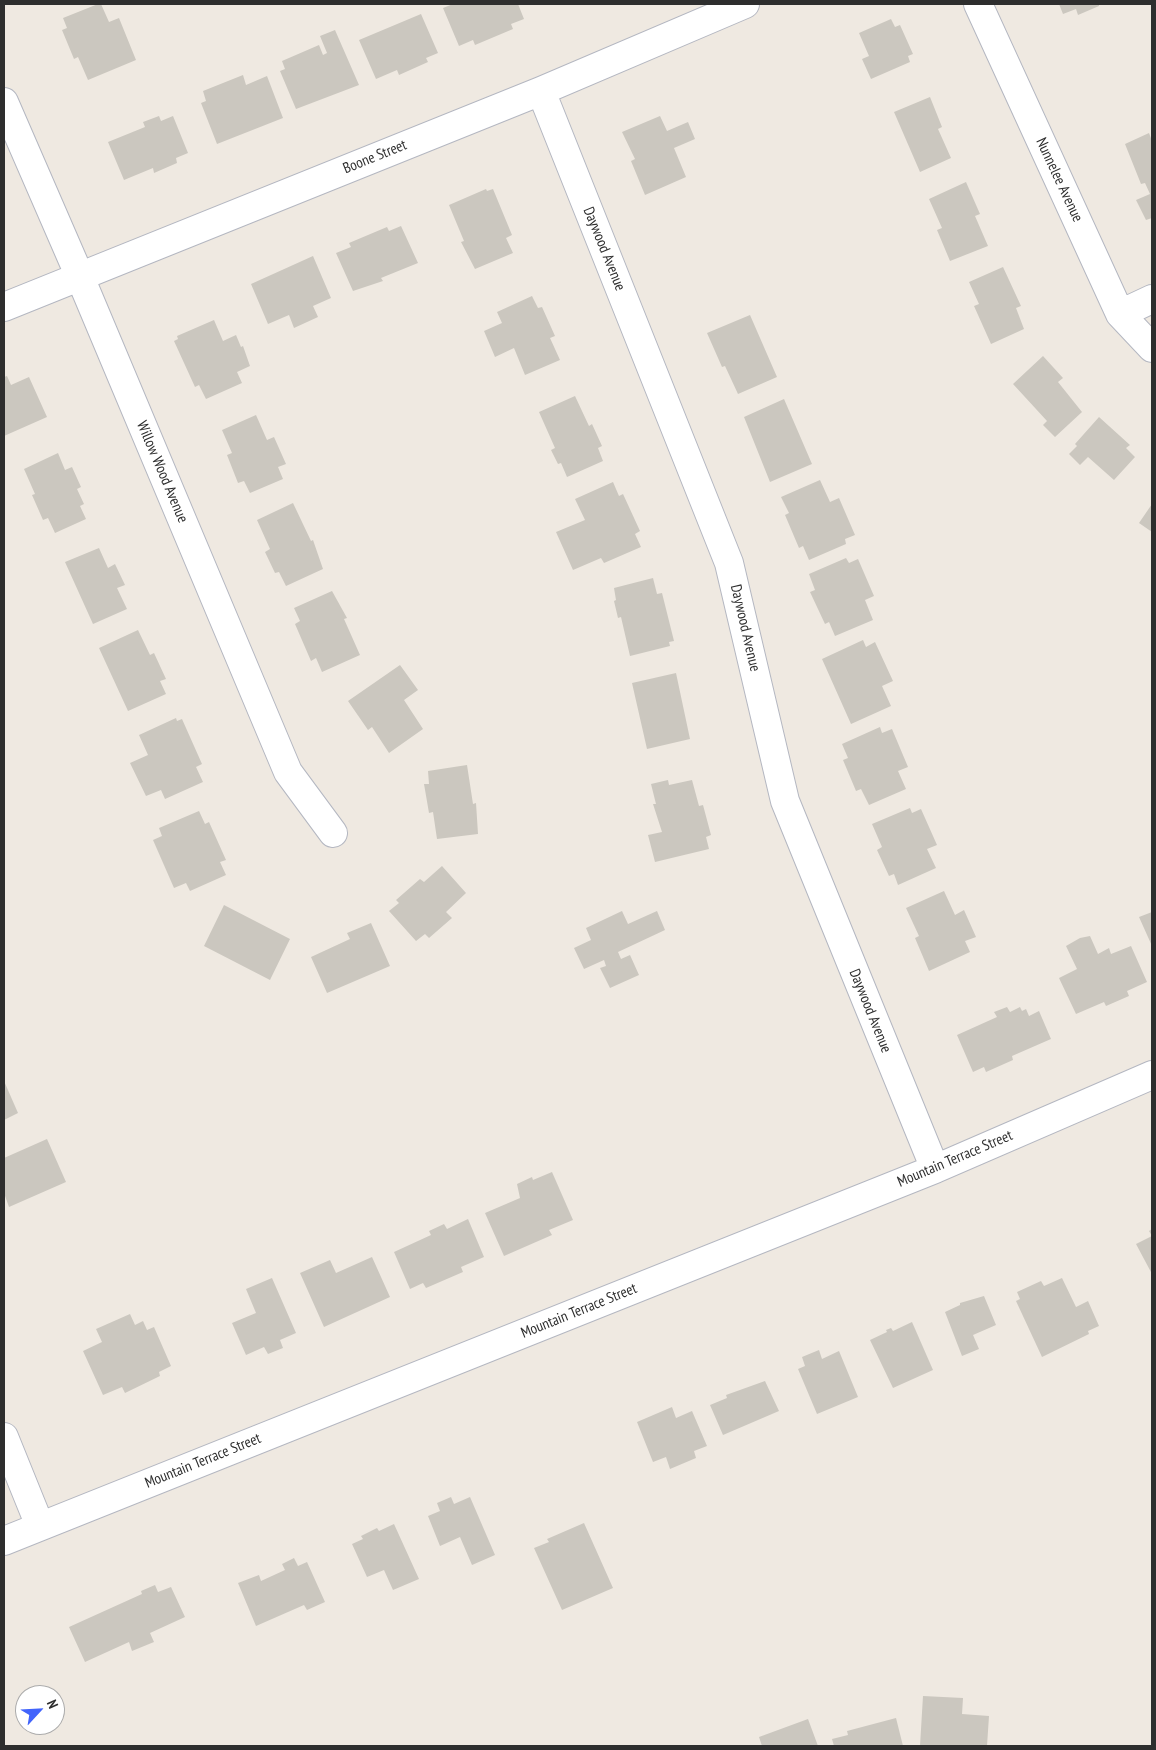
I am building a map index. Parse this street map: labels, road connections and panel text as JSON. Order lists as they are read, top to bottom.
{
  "streets": {
    "street": [
      "Boone Street",
      "Nunnelee Avenue",
      "Daywood Avenue",
      "Willow Wood Avenue",
      "Mountain Terrace Street"
    ]
  },
  "crossings": [
    ["Boone Street", "Daywood Avenue"],
    ["Boone Street", "Willow Wood Avenue"],
    ["Daywood Avenue", "Mountain Terrace Street"]
  ],
  "north": "top right"
}
